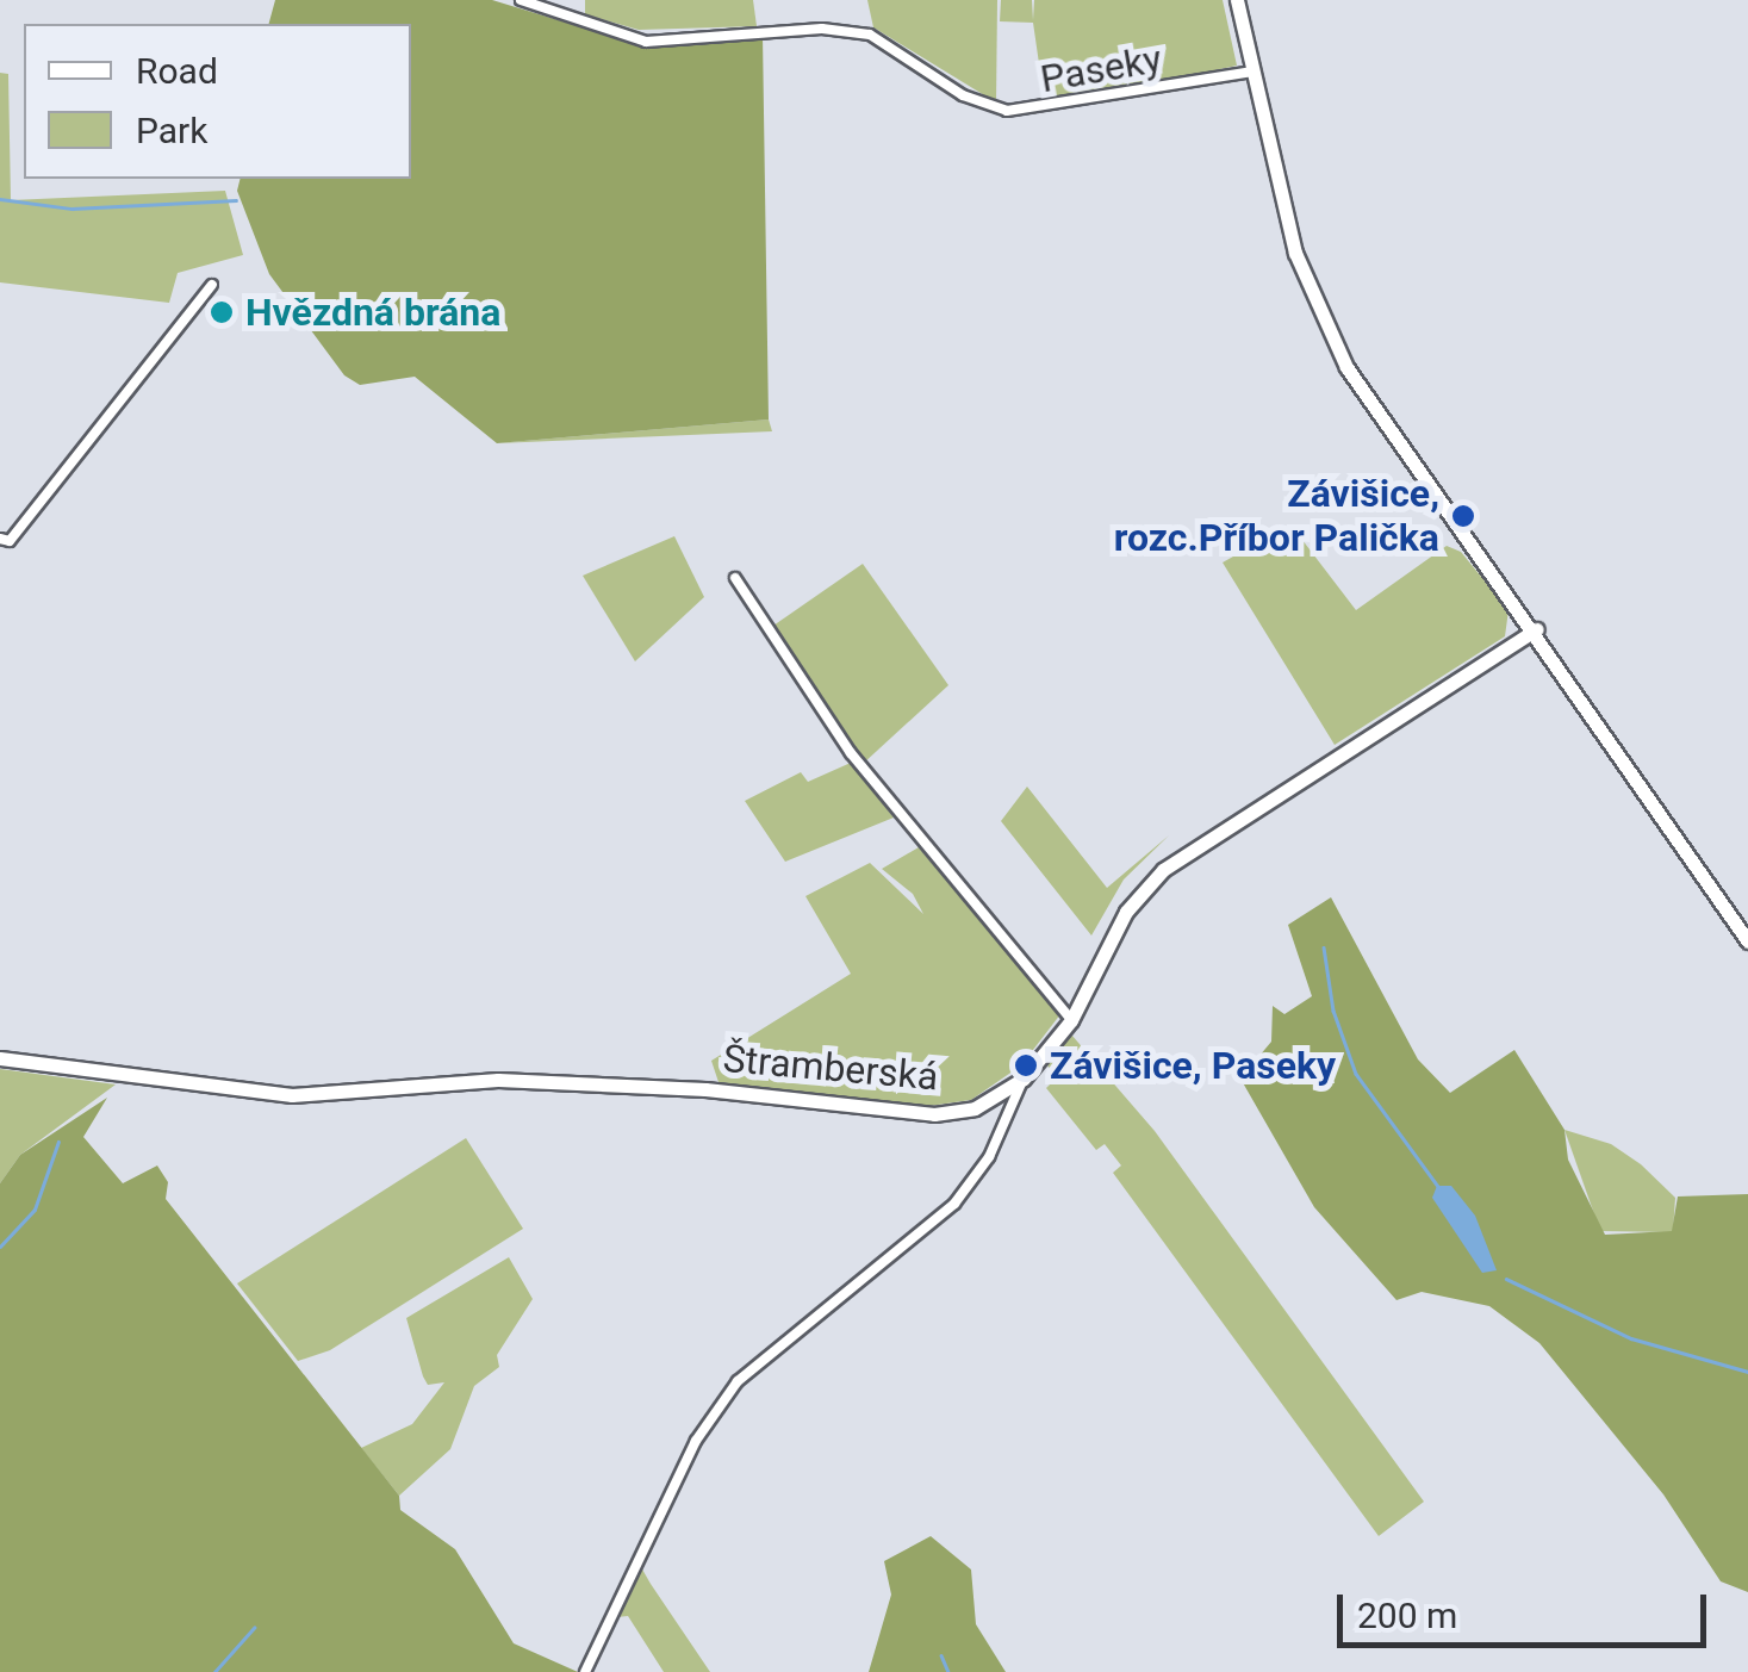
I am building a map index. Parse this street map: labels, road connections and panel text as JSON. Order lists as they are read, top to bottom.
{
  "streets": {
    "street": ["Paseky", "Štramberská"]
  },
  "places": ["Hvězdná brána", "Závišice, rozc.Příbor Palička", "Závišice, Paseky"],
  "legend": ["Road", "Park"],
  "scale_bar": "200 m"
}
